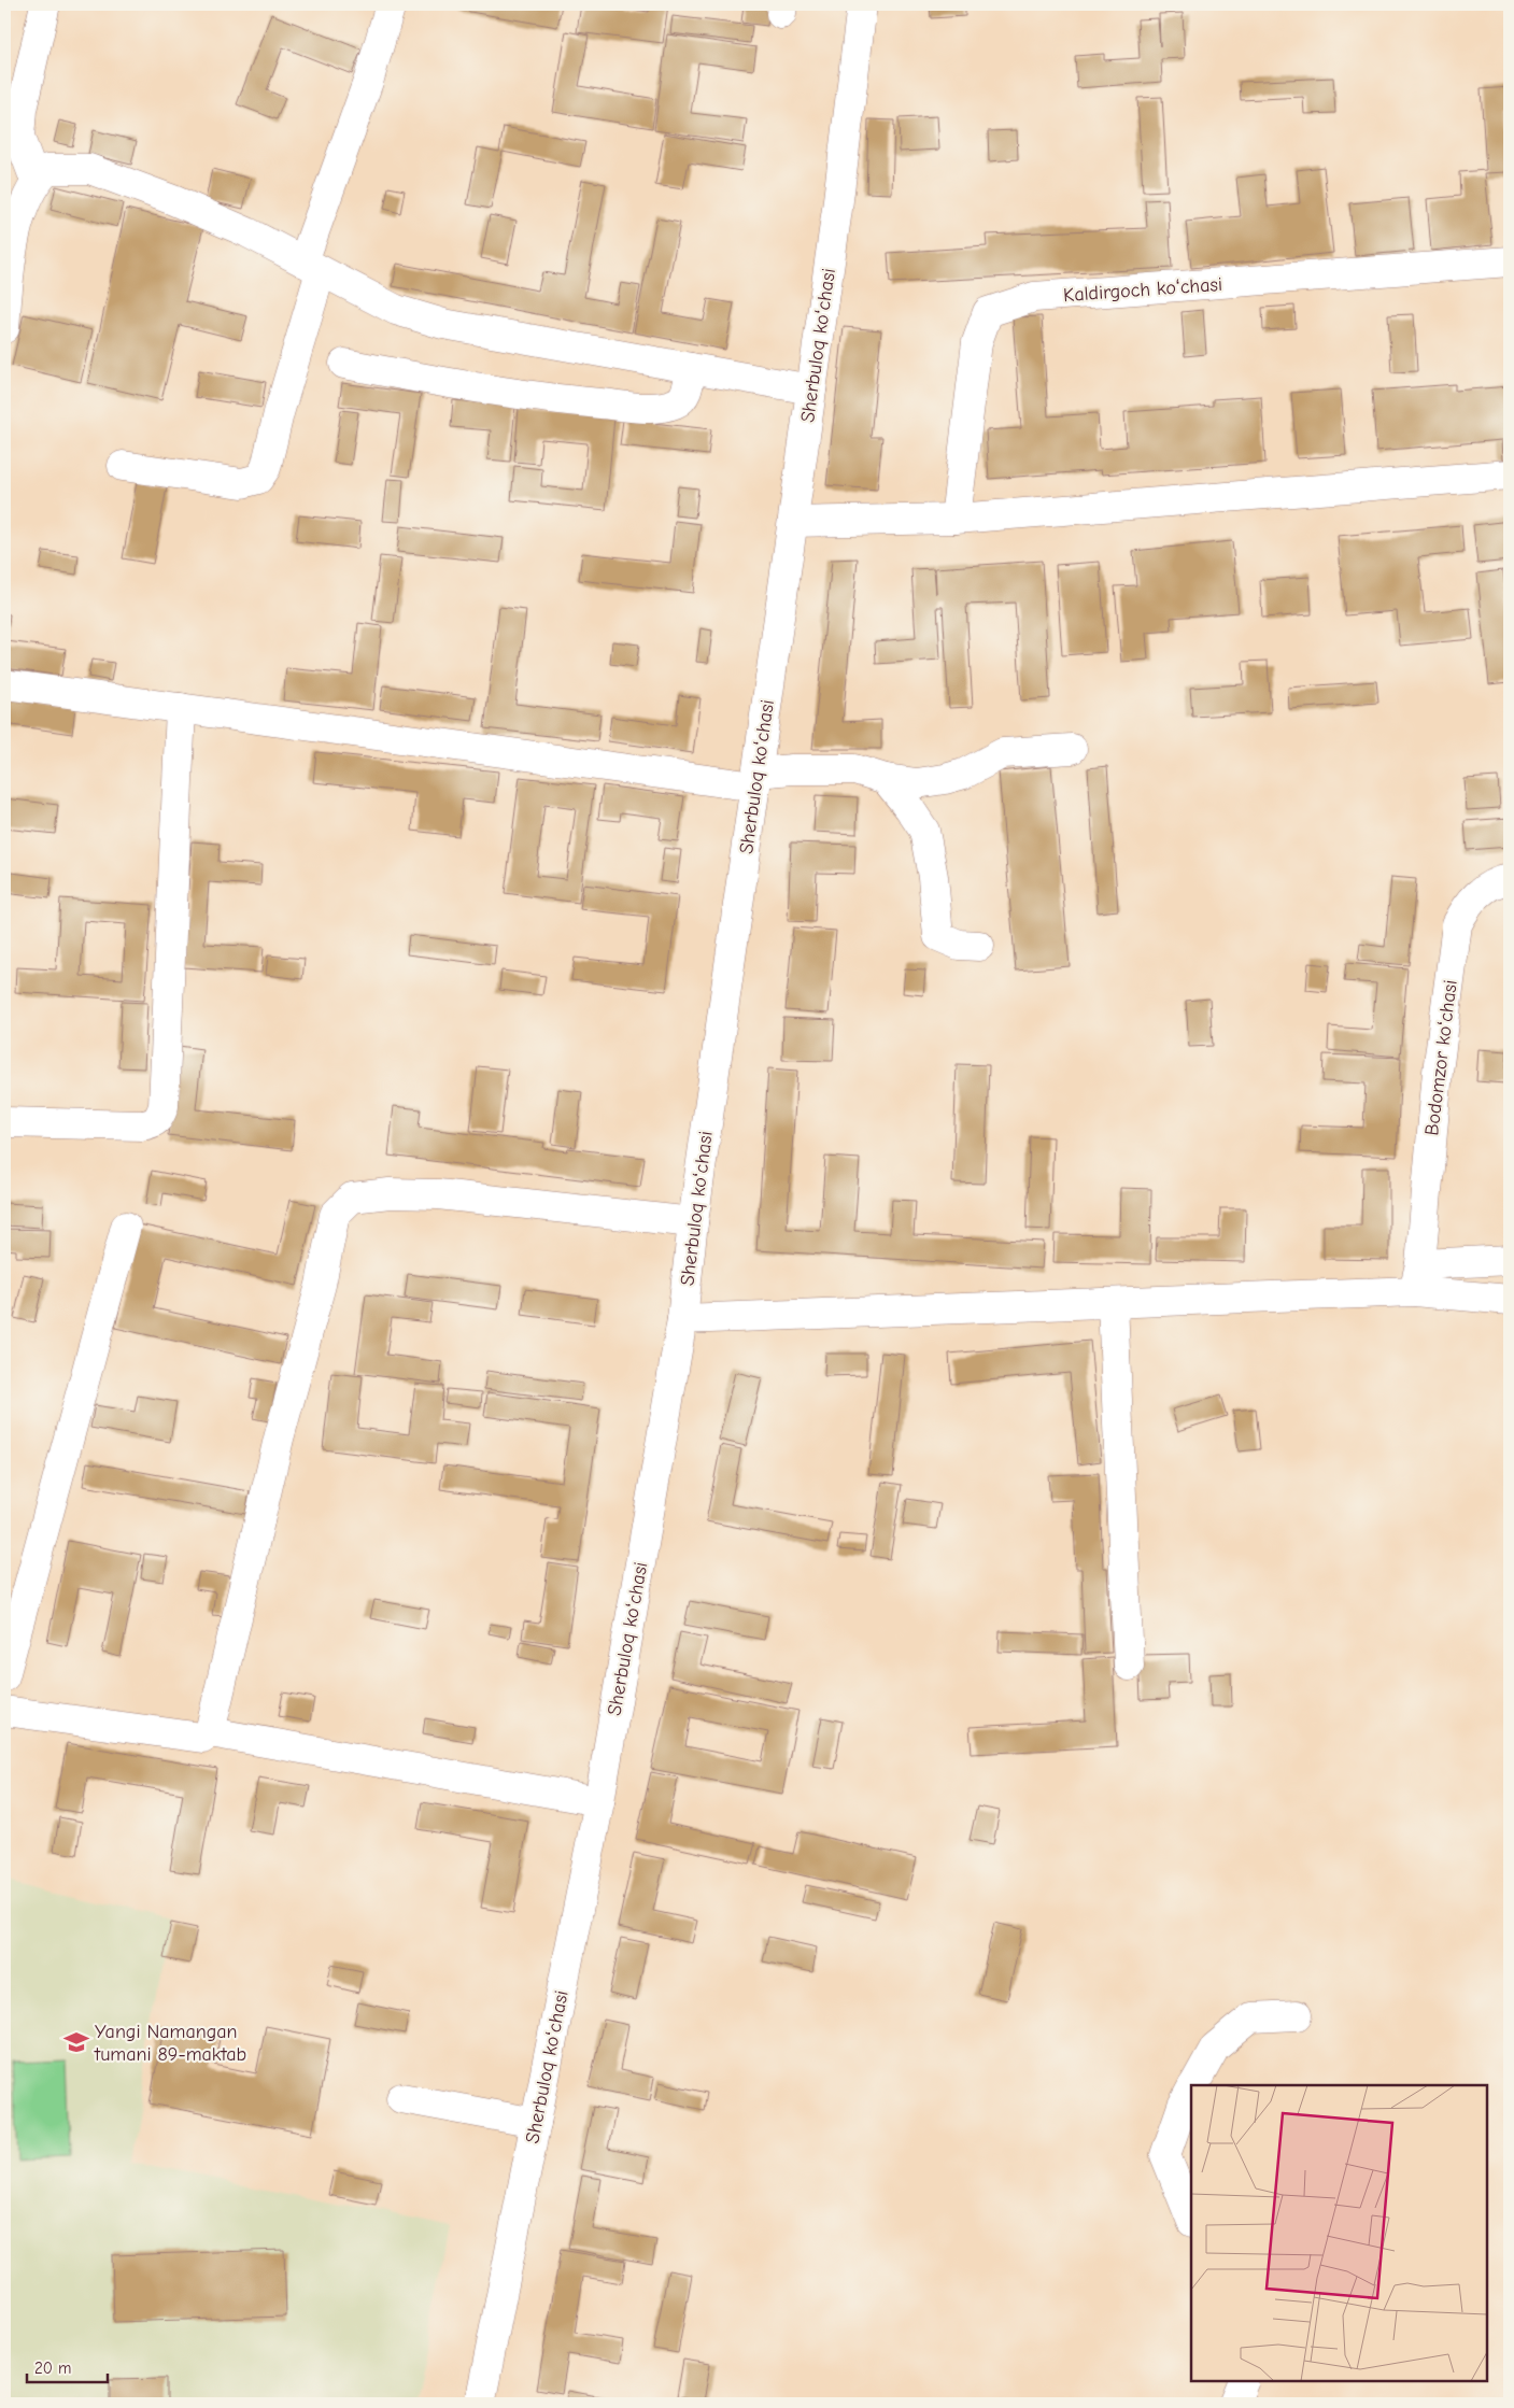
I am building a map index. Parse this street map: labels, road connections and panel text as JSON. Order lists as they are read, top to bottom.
{
  "streets": {
    "street": ["Kaldirgoch koʻchasi", "Sherbuloq koʻchasi", "Bodomzor koʻchasi"]
  },
  "places": {
    "school or university": ["Yangi Namangan tumani 89-maktab"]
  },
  "scale_bar": "20 m"
}
